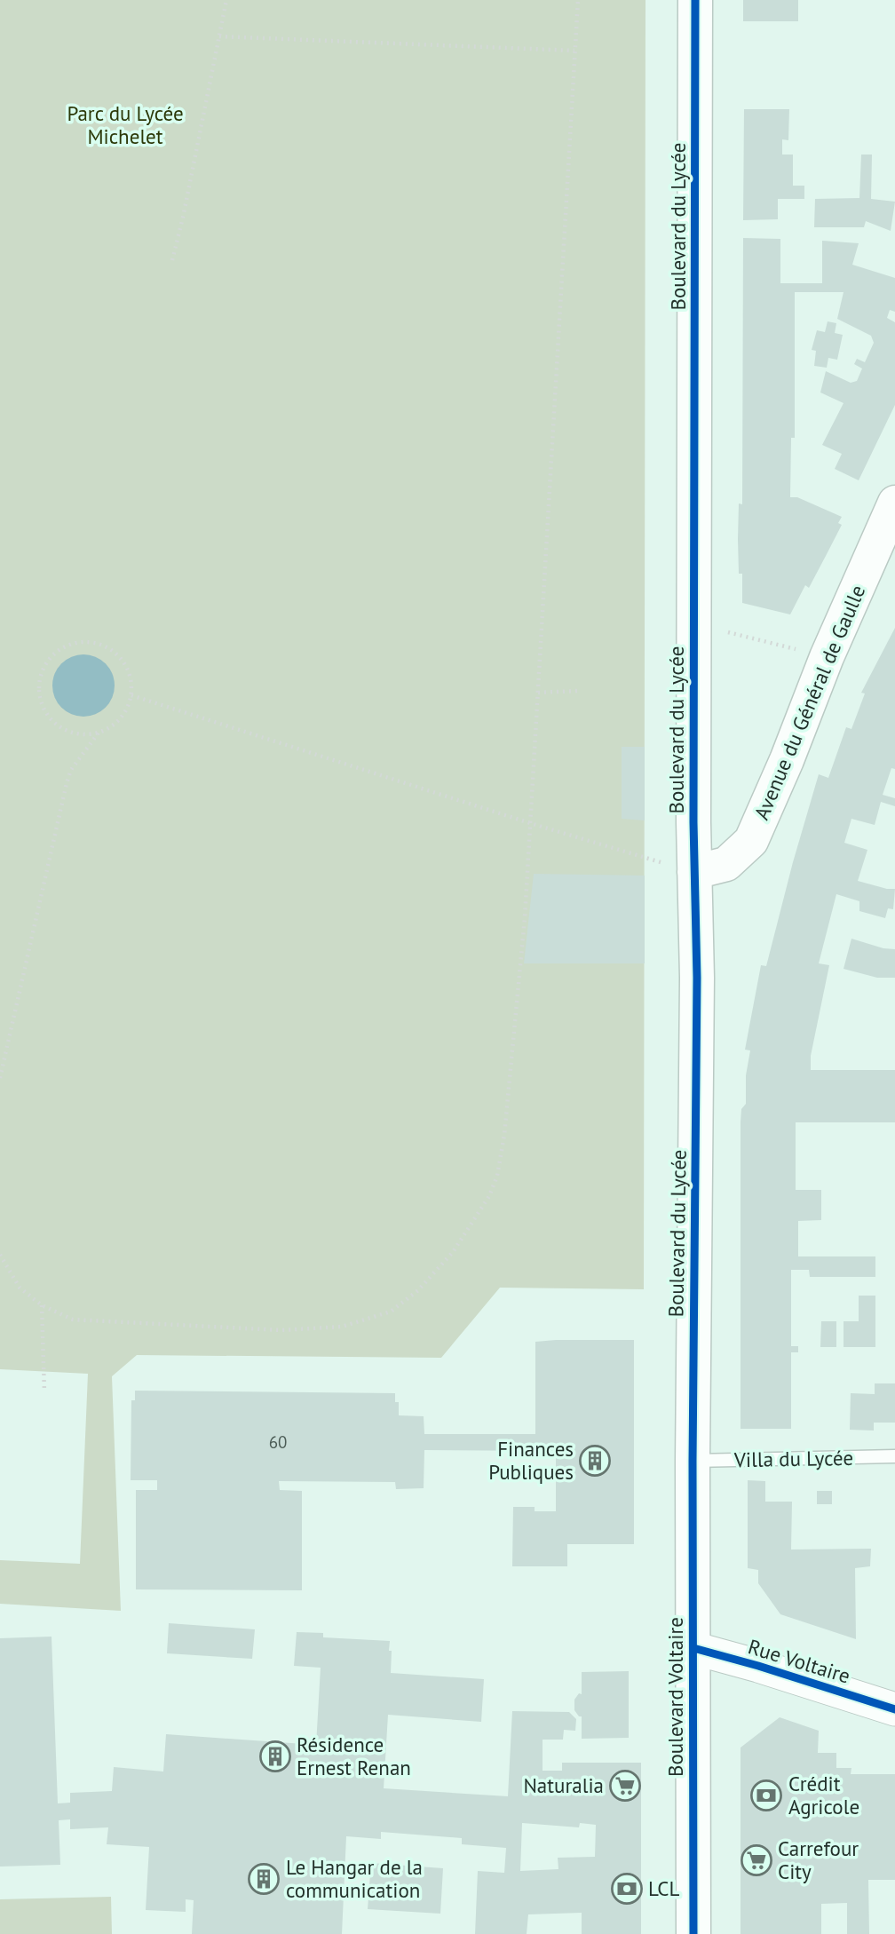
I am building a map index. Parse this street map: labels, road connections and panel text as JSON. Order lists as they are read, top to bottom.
{
  "streets": {
    "main road": ["Boulevard du Lycée", "Avenue du Général de Gaulle", "Boulevard Voltaire"],
    "street": ["Rue Voltaire"],
    "lane": ["Villa du Lycée"]
  },
  "crossings": [
    ["Boulevard du Lycée", "Avenue du Général de Gaulle"],
    ["Boulevard du Lycée", "Villa du Lycée"],
    ["Boulevard du Lycée", "Boulevard Voltaire"],
    ["Villa du Lycée", "Boulevard Voltaire"],
    ["Rue Voltaire", "Boulevard Voltaire"]
  ],
  "parks": ["Parc du Lycée Michelet"],
  "places": {
    "building": ["Finances Publiques", "Résidence Ernest Renan", "Le Hangar de la communication"],
    "supermarket": ["Naturalia", "Carrefour City"],
    "bank": ["Crédit Agricole", "LCL"]
  },
  "house_numbers": ["60"]
}
